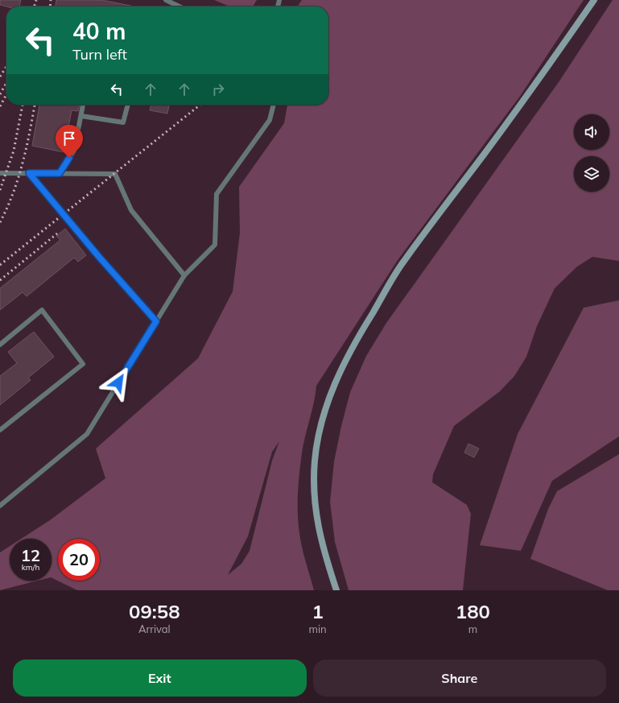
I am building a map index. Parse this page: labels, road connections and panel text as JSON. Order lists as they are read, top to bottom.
{
  "page": {
    "turn": ["40 m", "Turn left"],
    "speed": "12 km/h",
    "limit": "20",
    "eta": [
      "09:58",
      "Arrival",
      "1",
      "min",
      "180",
      "m"
    ],
    "buttons": ["Exit", "Share"]
  }
}
